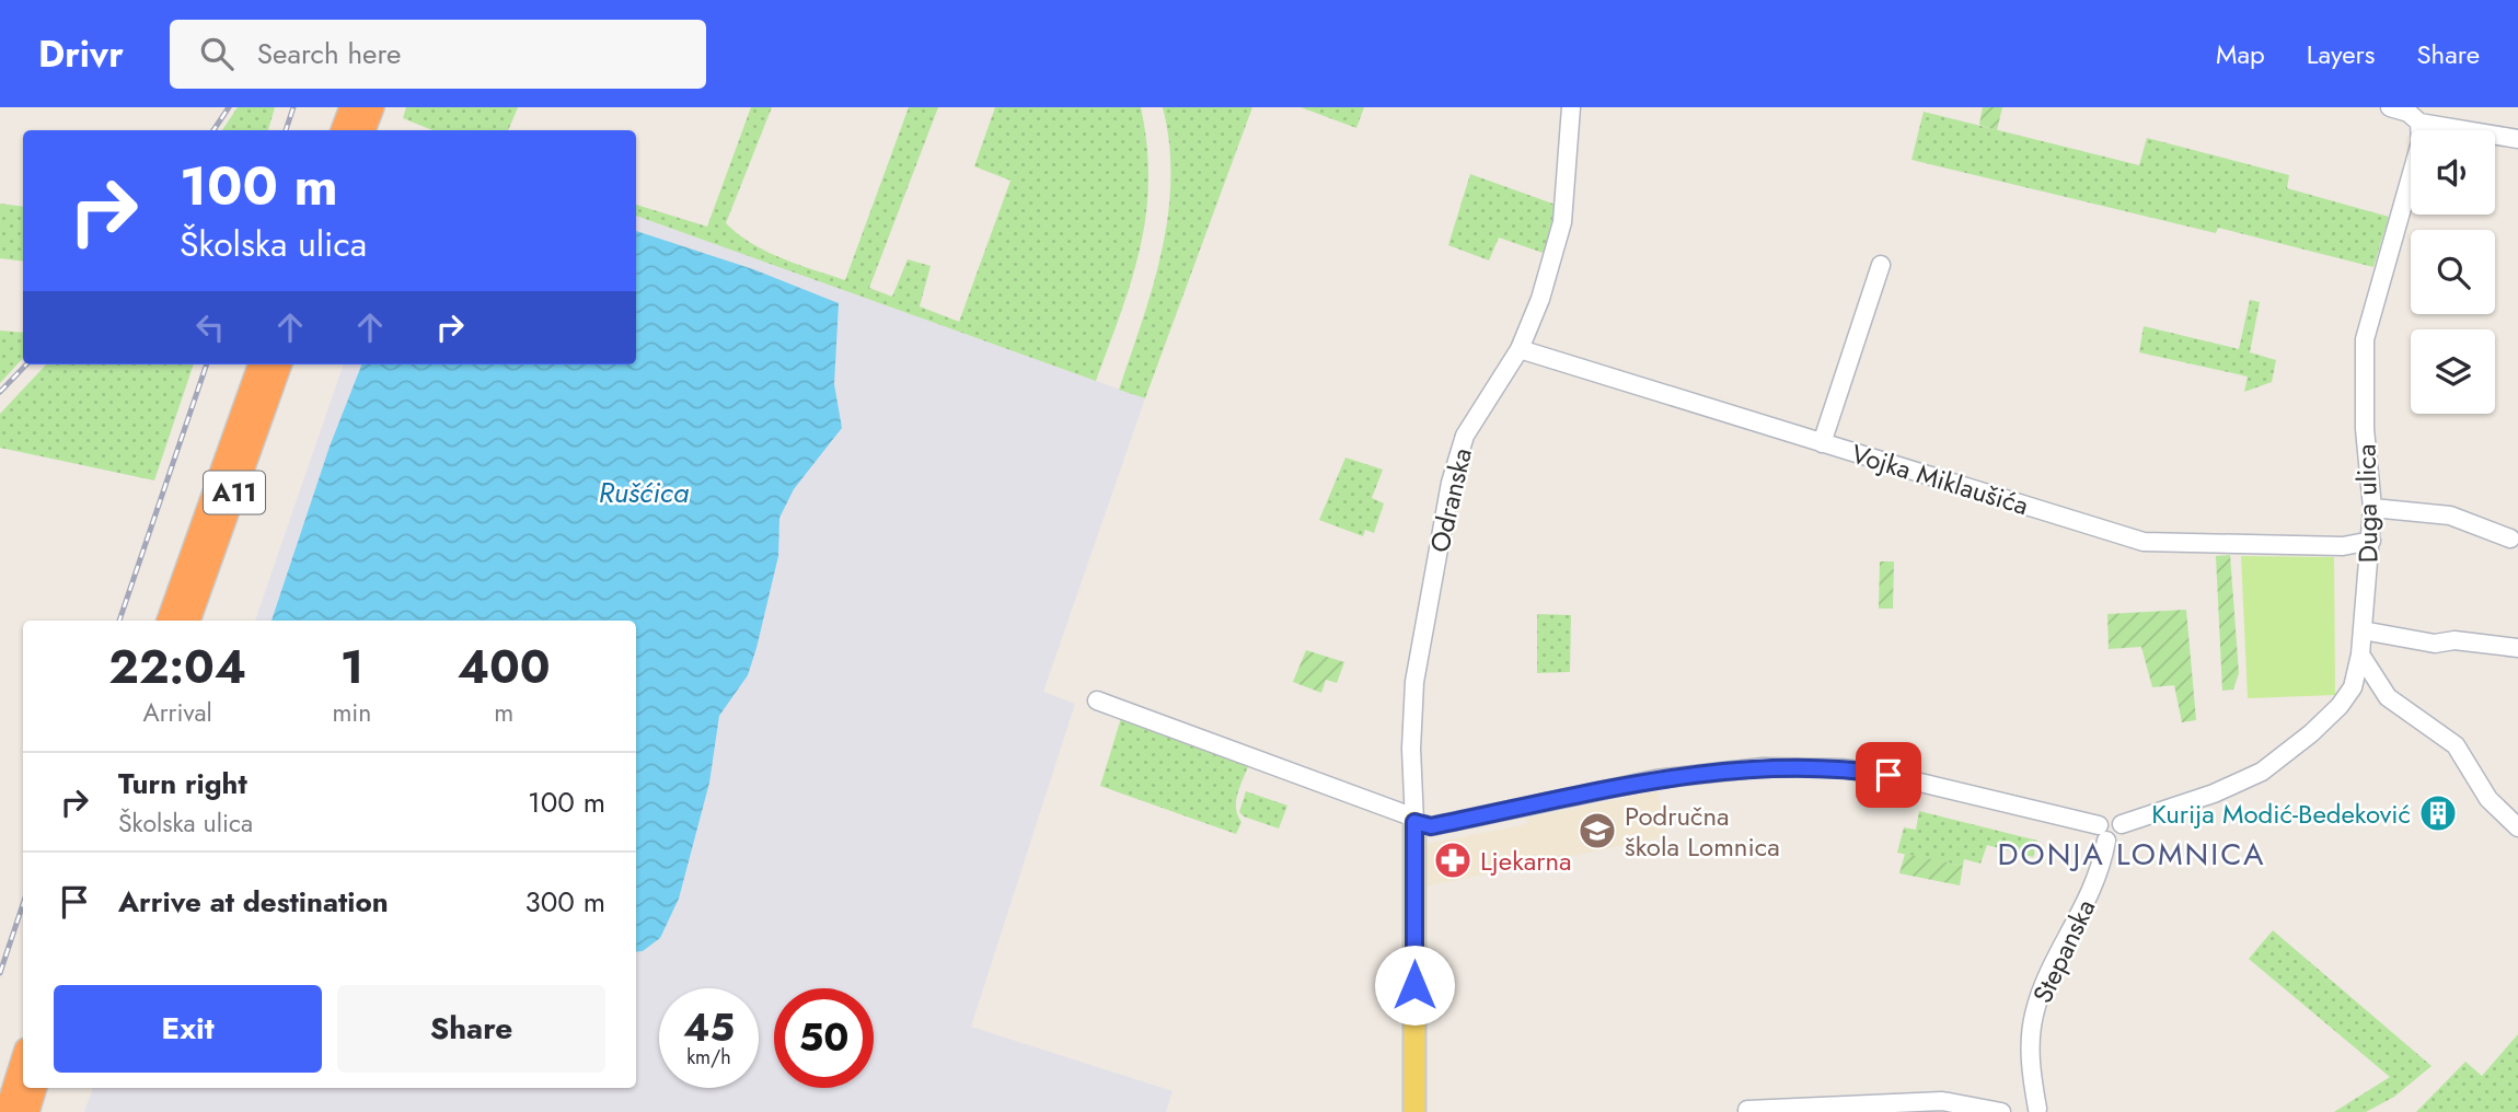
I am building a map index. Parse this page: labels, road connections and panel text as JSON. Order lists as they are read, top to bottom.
{
  "streets": {
    "highway": ["A11"],
    "street": [
      "Vojka Miklaušića",
      "Odranska",
      "Duga ulica",
      "Stepanska"
    ]
  },
  "crossings": [
    ["Vojka Miklaušića", "Odranska"],
    ["Vojka Miklaušića", "Duga ulica"],
    ["Duga ulica", "Stepanska"]
  ],
  "districts": ["DONJA LOMNICA"],
  "water": ["Rušćica"],
  "places": {
    "building": ["Kurija Modić-Bedeković"],
    "school or university": ["Područna škola Lomnica"],
    "pharmacy": ["Ljekarna"]
  },
  "page": {
    "header": "Drivr",
    "search": "Search here",
    "nav": ["Map", "Layers", "Share"],
    "turn": ["100 m", "Školska ulica"],
    "eta": [
      "22:04",
      "Arrival",
      "1",
      "min",
      "400",
      "m"
    ],
    "list": [
      {
        "name": "Turn right",
        "note": "Školska ulica",
        "value": "100 m"
      },
      {
        "name": "Arrive at destination",
        "value": "300 m"
      }
    ],
    "buttons": ["Exit", "Share"],
    "speed": "45 km/h",
    "limit": "50"
  }
}
